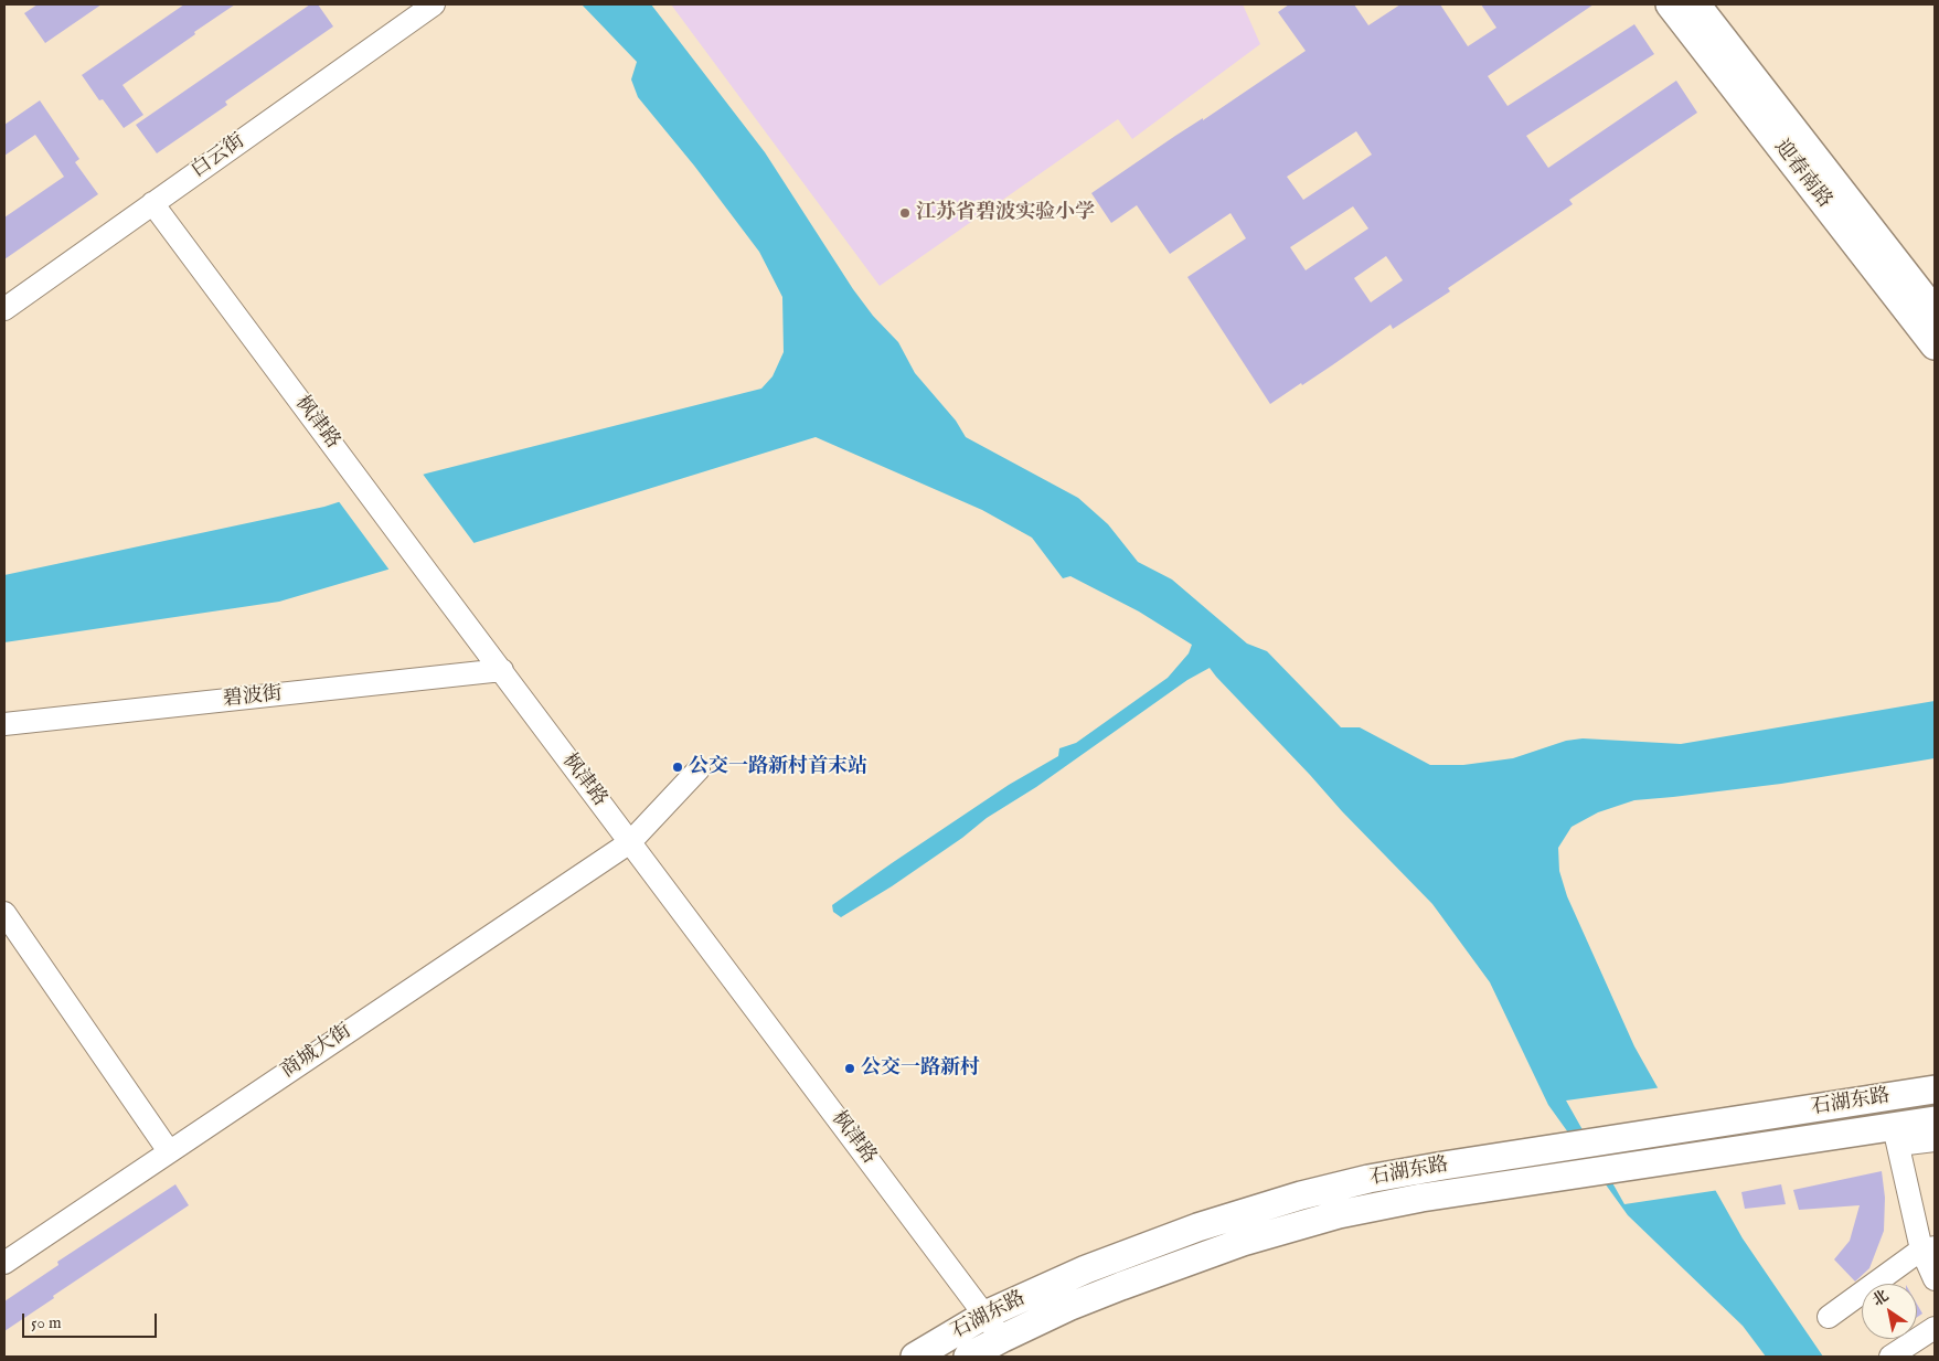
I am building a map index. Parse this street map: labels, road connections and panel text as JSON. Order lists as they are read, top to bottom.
{
  "streets": {
    "main road": ["迎春南路", "石湖东路"],
    "street": [
      "白云街",
      "枫津路",
      "碧波街",
      "商城大街"
    ]
  },
  "crossings": [
    ["白云街", "枫津路"],
    ["枫津路", "碧波街"],
    ["枫津路", "商城大街"],
    ["枫津路", "石湖东路"]
  ],
  "places": ["江苏省碧波实验小学", "公交一路新村首末站", "公交一路新村"],
  "scale_bar": "50 m",
  "north": "top left"
}
